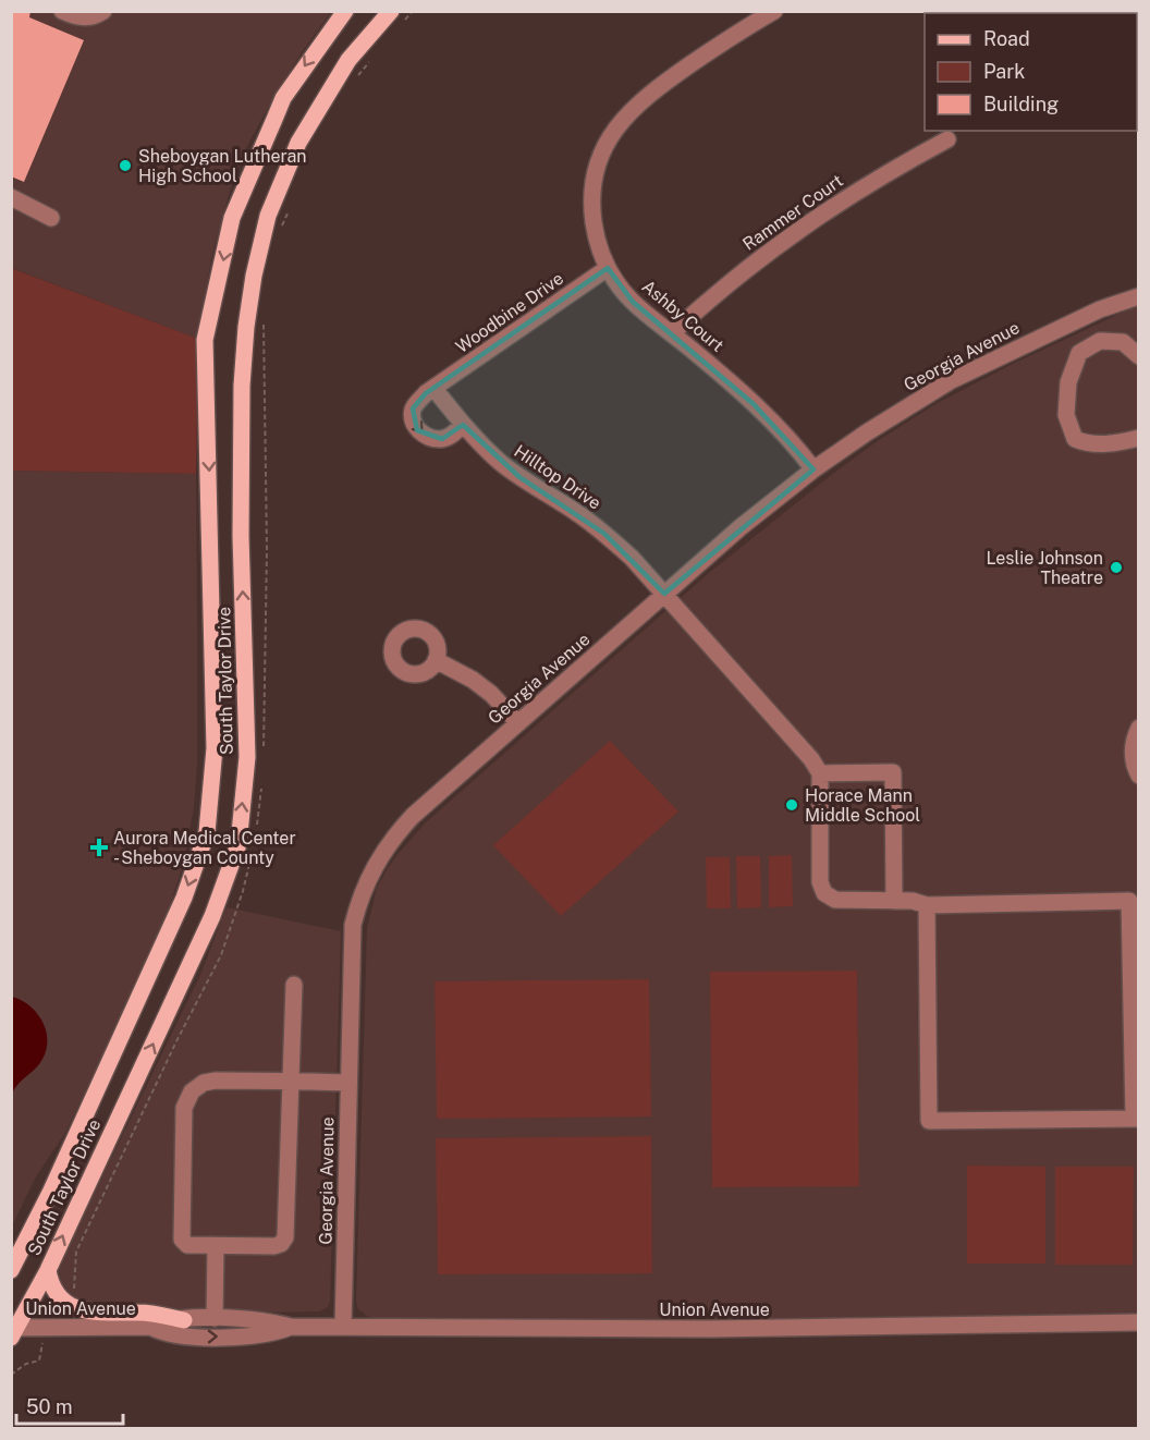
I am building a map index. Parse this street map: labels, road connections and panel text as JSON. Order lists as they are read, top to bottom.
{
  "streets": {
    "main road": ["South Taylor Drive"],
    "street": [
      "Rammer Court",
      "Woodbine Drive",
      "Ashby Court",
      "Georgia Avenue",
      "Hilltop Drive",
      "Union Avenue"
    ]
  },
  "crossings": [
    ["Rammer Court", "Ashby Court"],
    ["Woodbine Drive", "Ashby Court"],
    ["Woodbine Drive", "Hilltop Drive"],
    ["Ashby Court", "Georgia Avenue"],
    ["Georgia Avenue", "Hilltop Drive"],
    ["Georgia Avenue", "Union Avenue"],
    ["South Taylor Drive", "Union Avenue"]
  ],
  "places": {
    "other": ["Sheboygan Lutheran High School", "Leslie Johnson Theatre", "Horace Mann Middle School"],
    "health": ["Aurora Medical Center - Sheboygan County"]
  },
  "legend": ["Road", "Park", "Building"],
  "scale_bar": "50 m"
}
